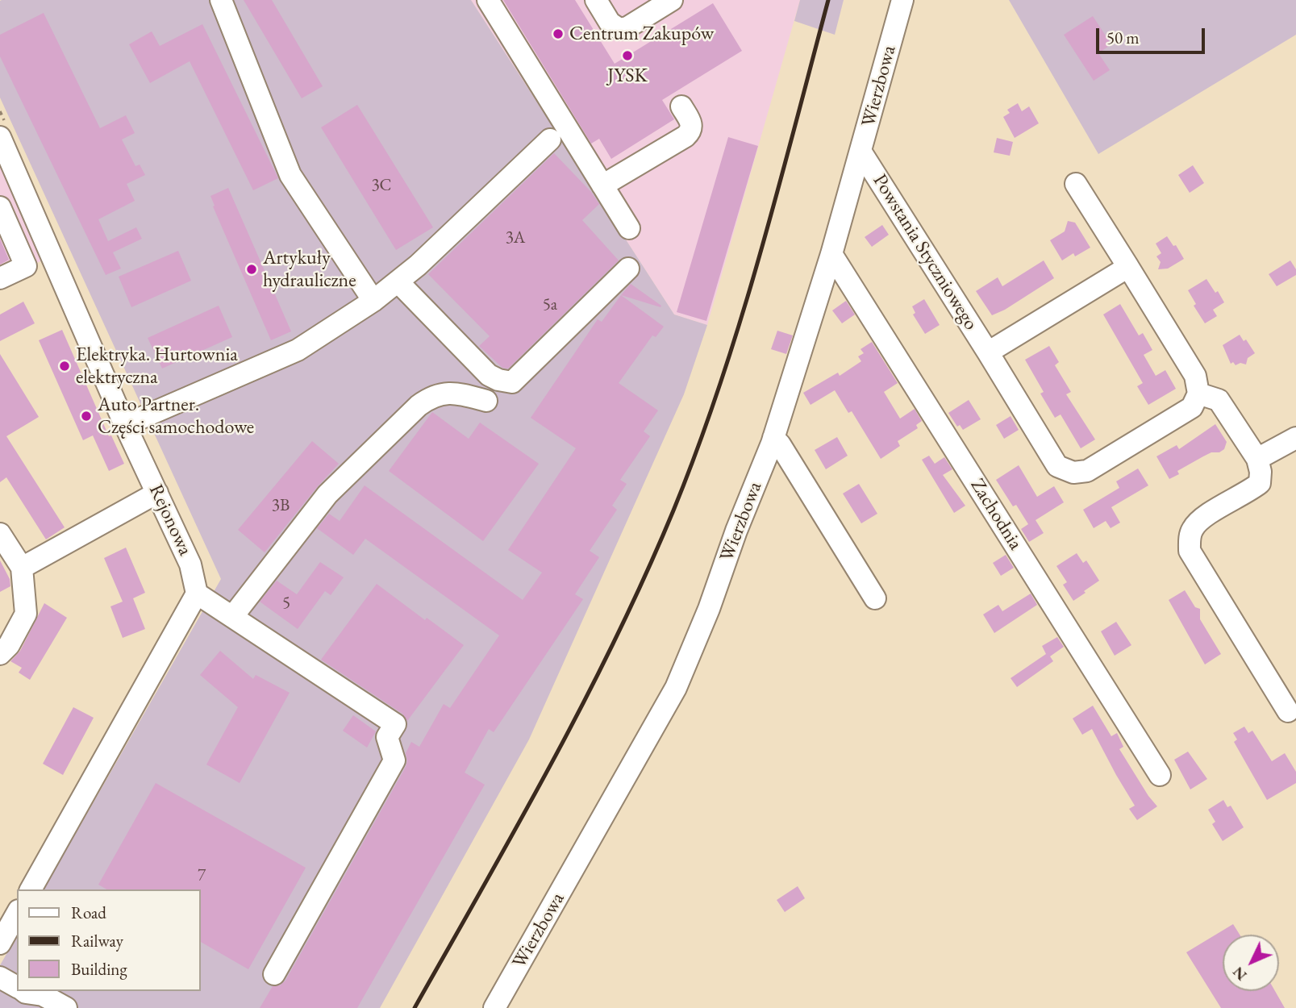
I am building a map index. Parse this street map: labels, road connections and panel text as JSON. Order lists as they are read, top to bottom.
{
  "streets": {
    "street": [
      "Wierzbowa",
      "Powstania Styczniowego",
      "Zachodnia",
      "Rejonowa"
    ]
  },
  "crossings": [
    ["Wierzbowa", "Powstania Styczniowego"],
    ["Wierzbowa", "Zachodnia"]
  ],
  "places": [
    "Centrum Zakupów",
    "JYSK",
    "Artykuły hydrauliczne",
    "Elektryka. Hurtownia elektryczna",
    "Auto Partner. Części samochodowe"
  ],
  "house_numbers": [
    "3C",
    "3A",
    "5a",
    "3B",
    "5",
    "7"
  ],
  "legend": ["Road", "Railway", "Building"],
  "scale_bar": "50 m",
  "north": "bottom left"
}
